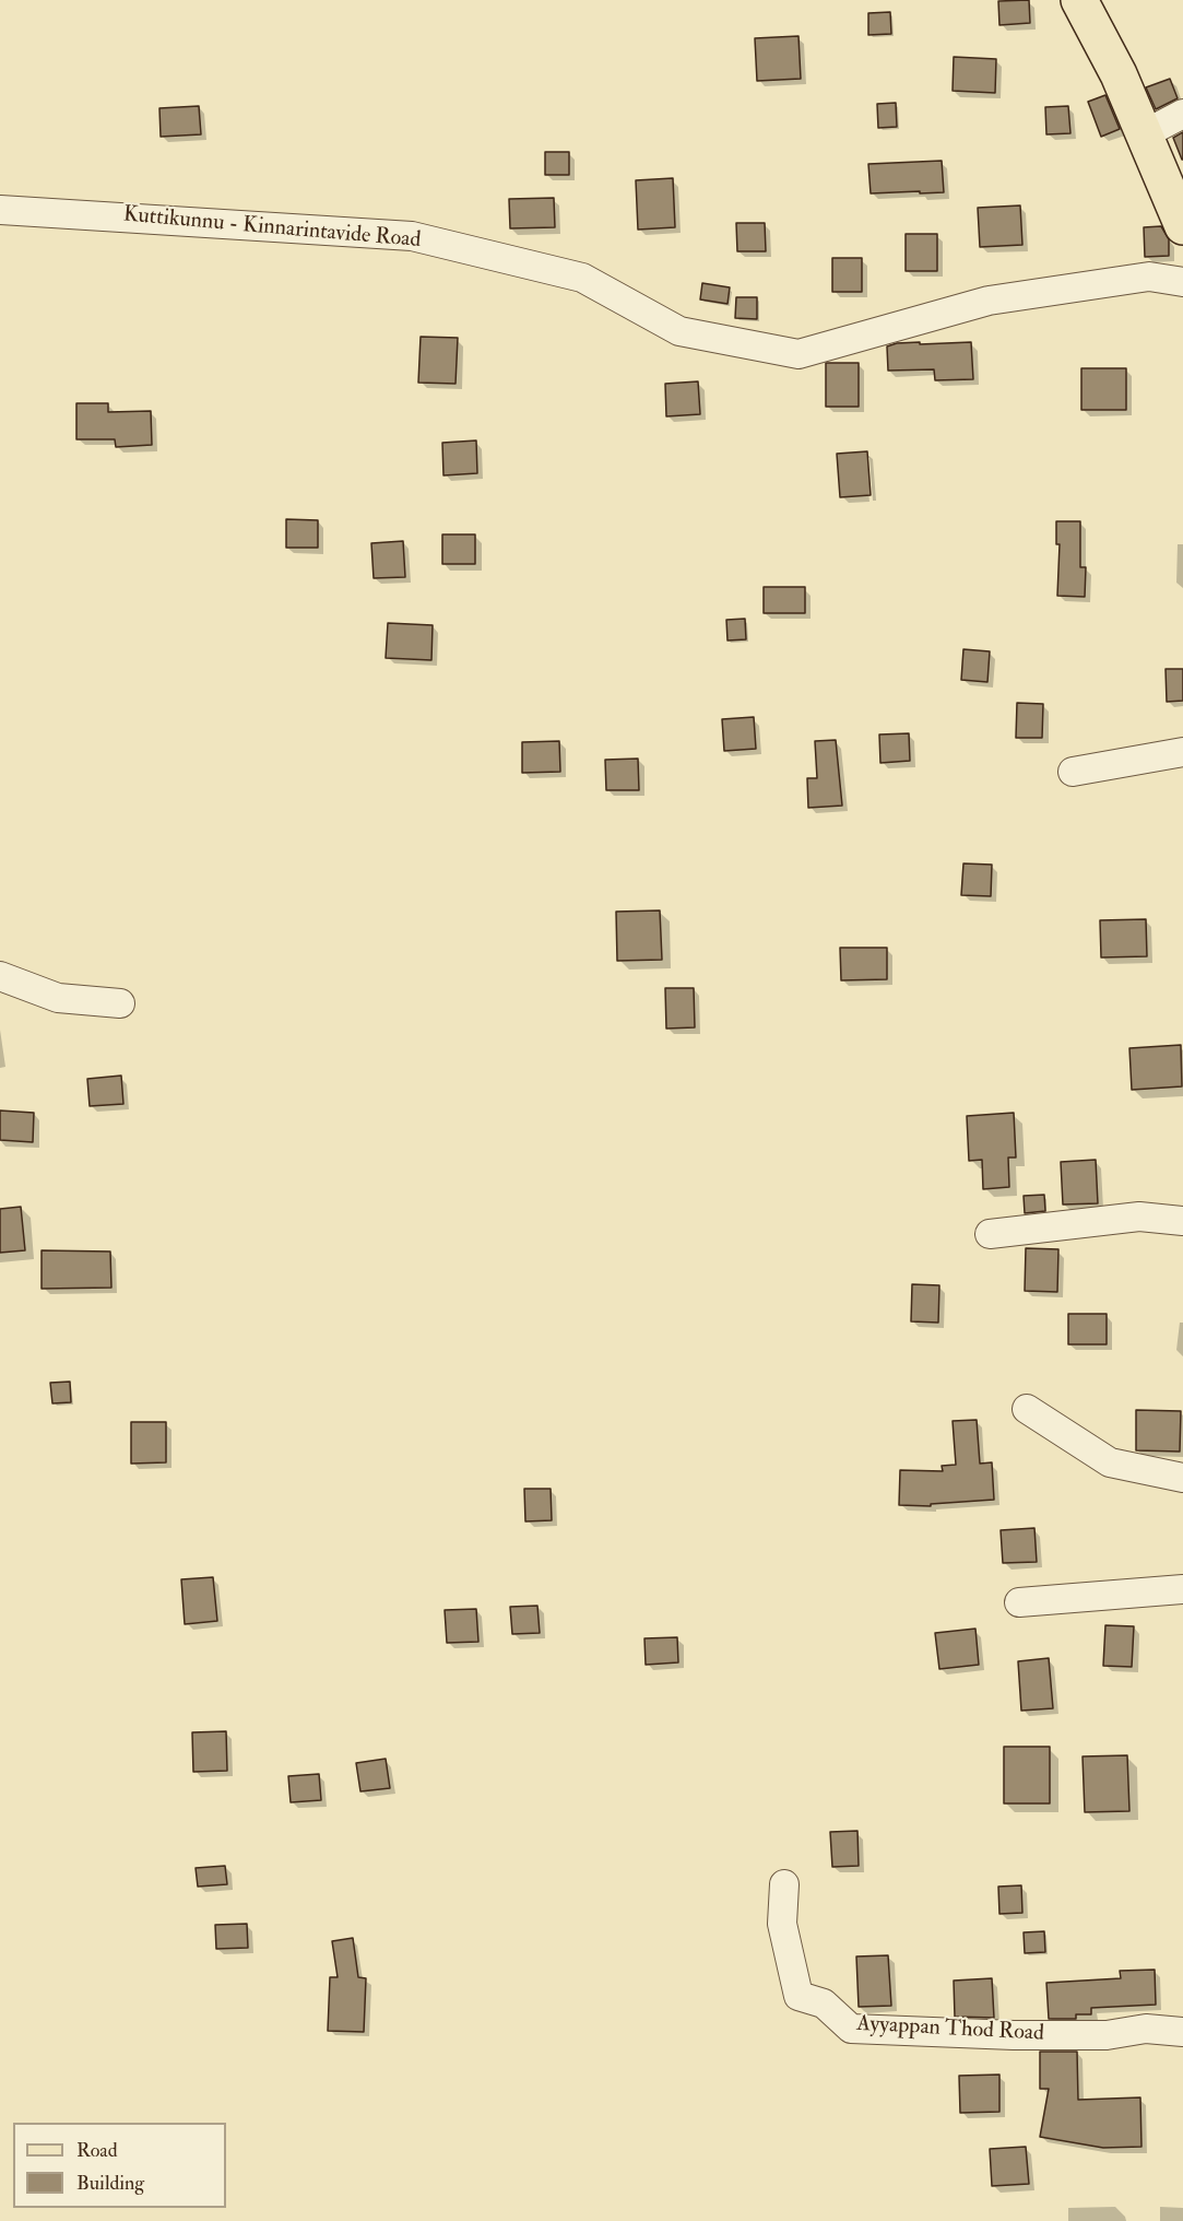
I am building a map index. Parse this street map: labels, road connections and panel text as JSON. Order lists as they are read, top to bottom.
{
  "streets": {
    "street": ["Kuttikunnu - Kinnarintavide Road", "Ayyappan Thod Road"]
  },
  "legend": ["Road", "Building"]
}
